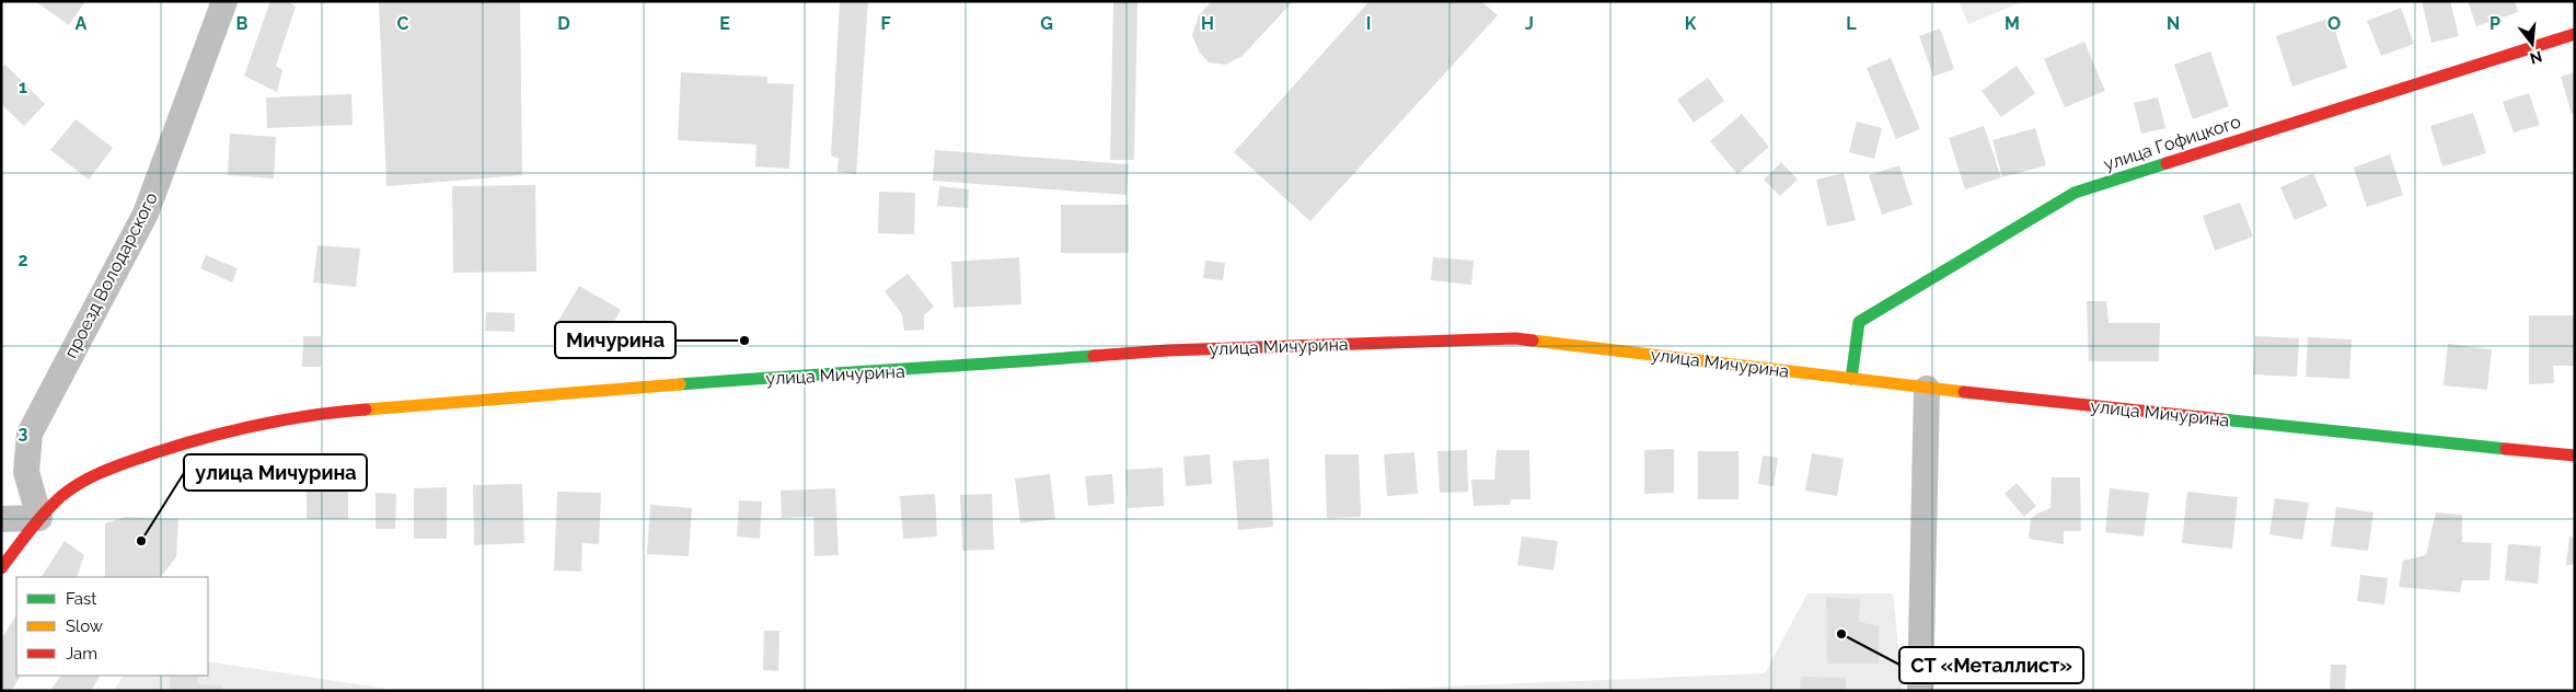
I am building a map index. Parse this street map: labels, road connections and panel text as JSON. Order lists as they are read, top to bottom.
{
  "streets": {
    "street": ["улица Гофицкого", "проезд Володарского", "улица Мичурина"]
  },
  "crossings": [
    ["улица Гофицкого", "улица Мичурина"],
    ["проезд Володарского", "улица Мичурина"]
  ],
  "places": ["Мичурина", "улица Мичурина", "СТ «Металлист»"],
  "legend": ["Fast", "Slow", "Jam"],
  "north": "bottom",
  "grid": {
    "columns": [
      "A",
      "B",
      "C",
      "D",
      "E",
      "F",
      "G",
      "H",
      "I",
      "J",
      "K",
      "L",
      "M",
      "N",
      "O",
      "P"
    ],
    "rows": ["1", "2", "3"]
  }
}
